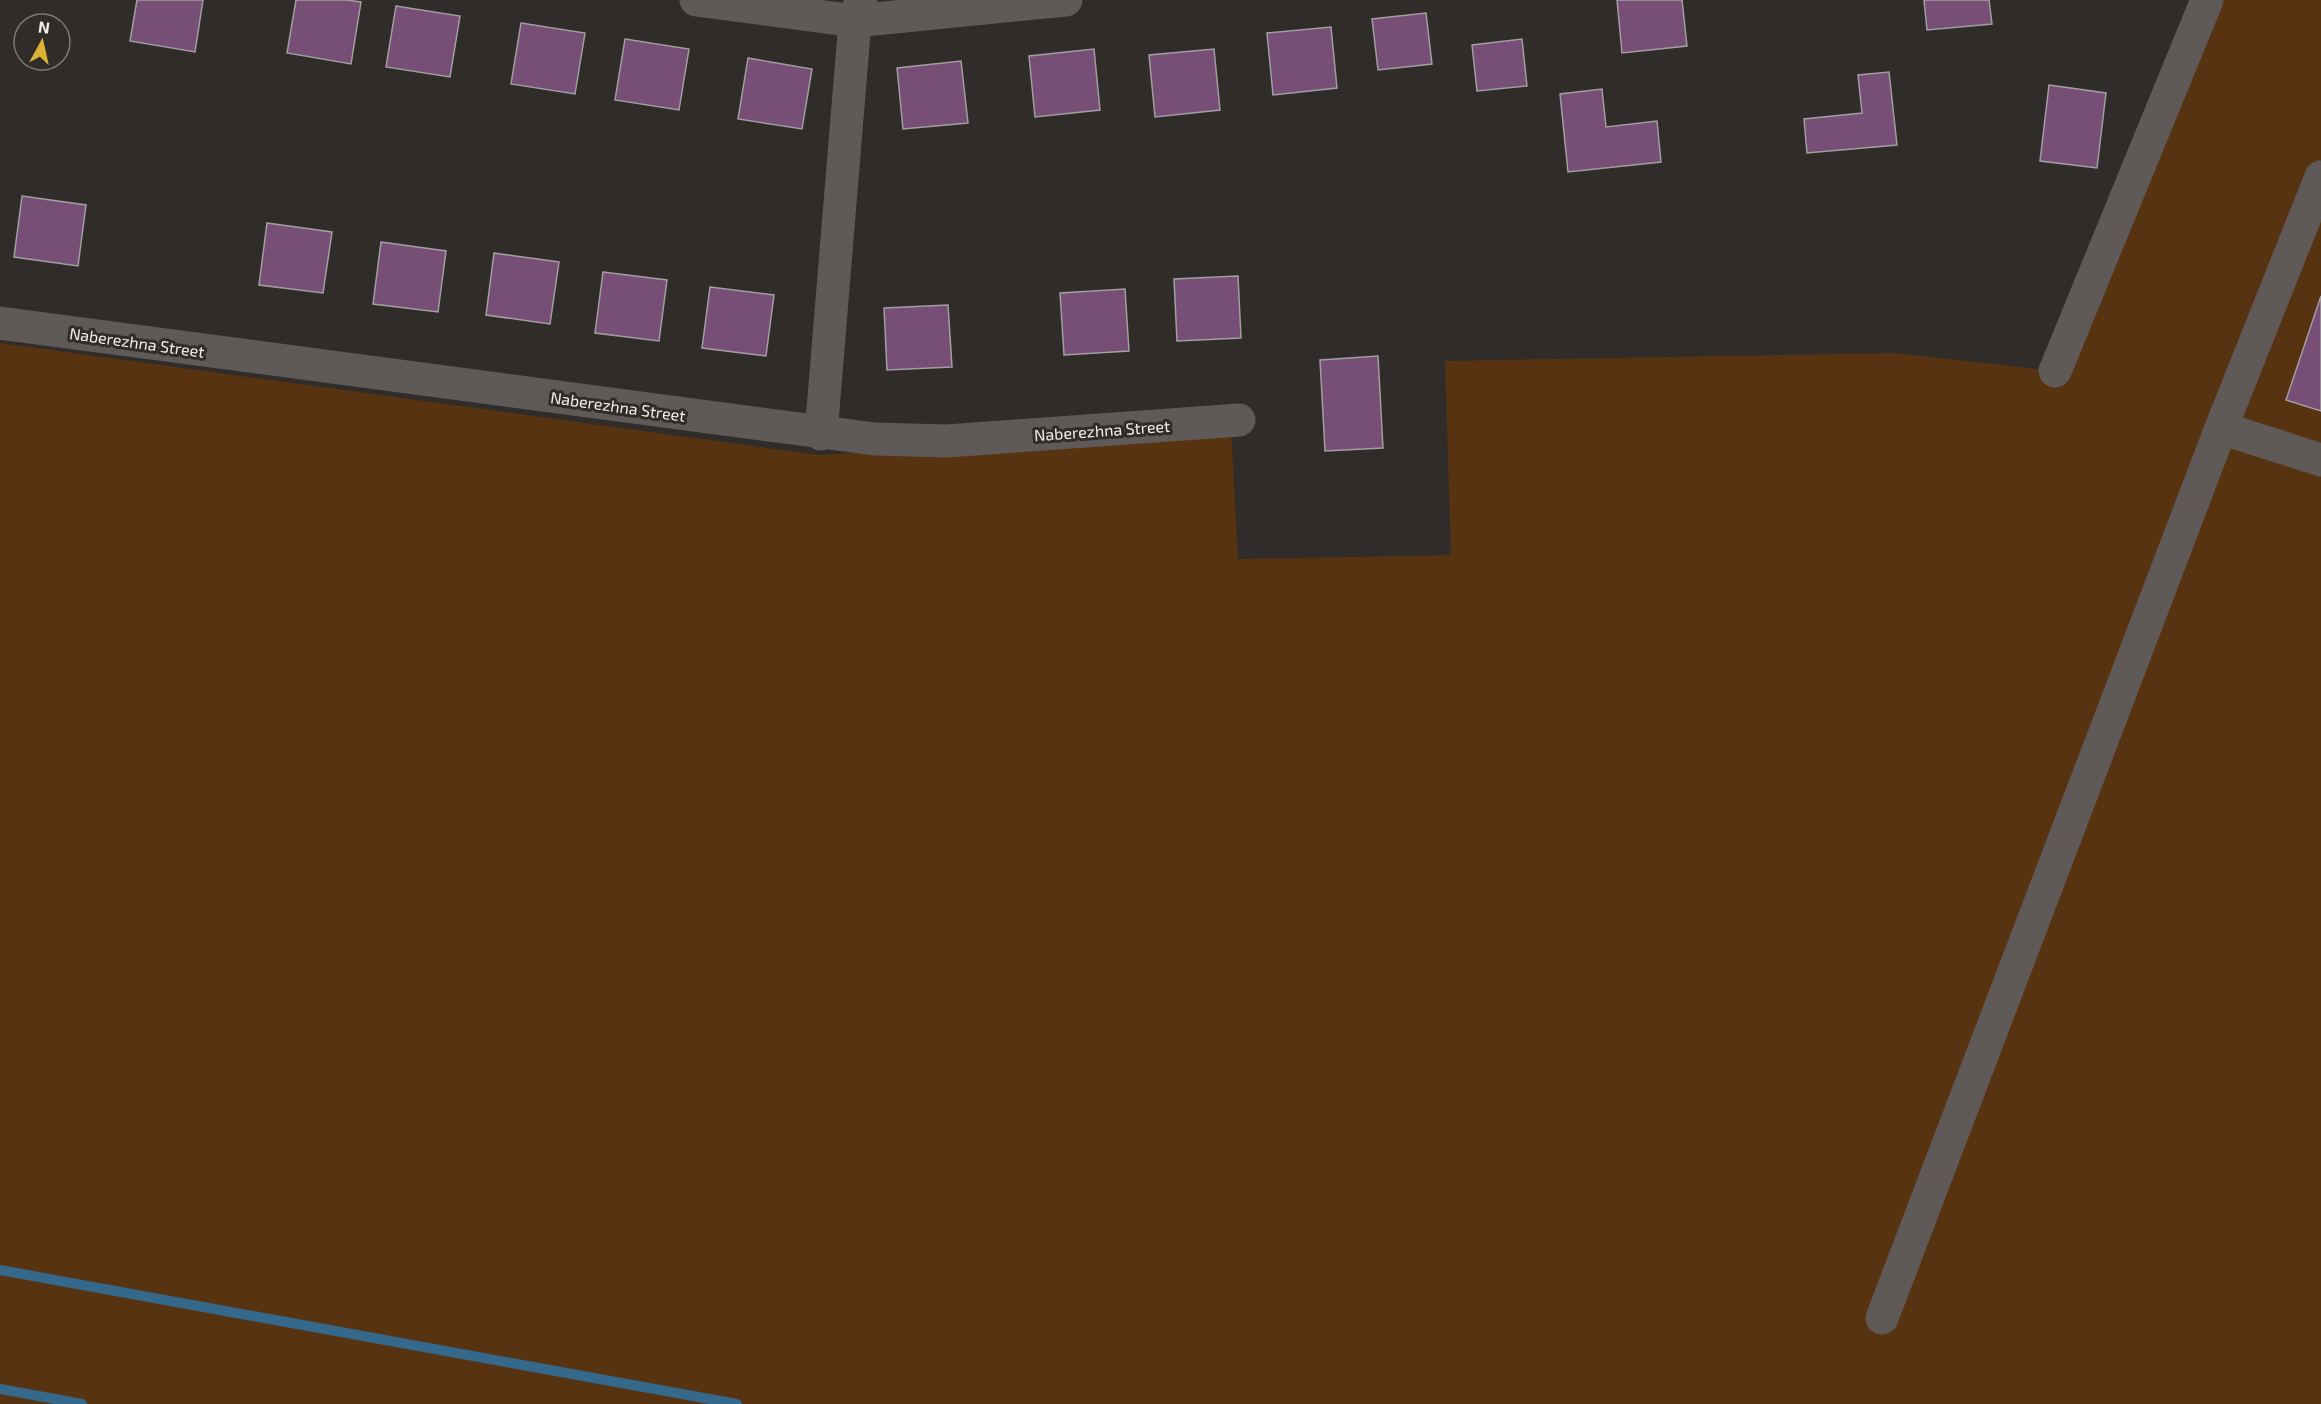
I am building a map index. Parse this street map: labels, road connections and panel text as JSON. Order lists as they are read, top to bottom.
{
  "streets": {
    "street": ["Naberezhna Street"]
  },
  "north": "top"
}
